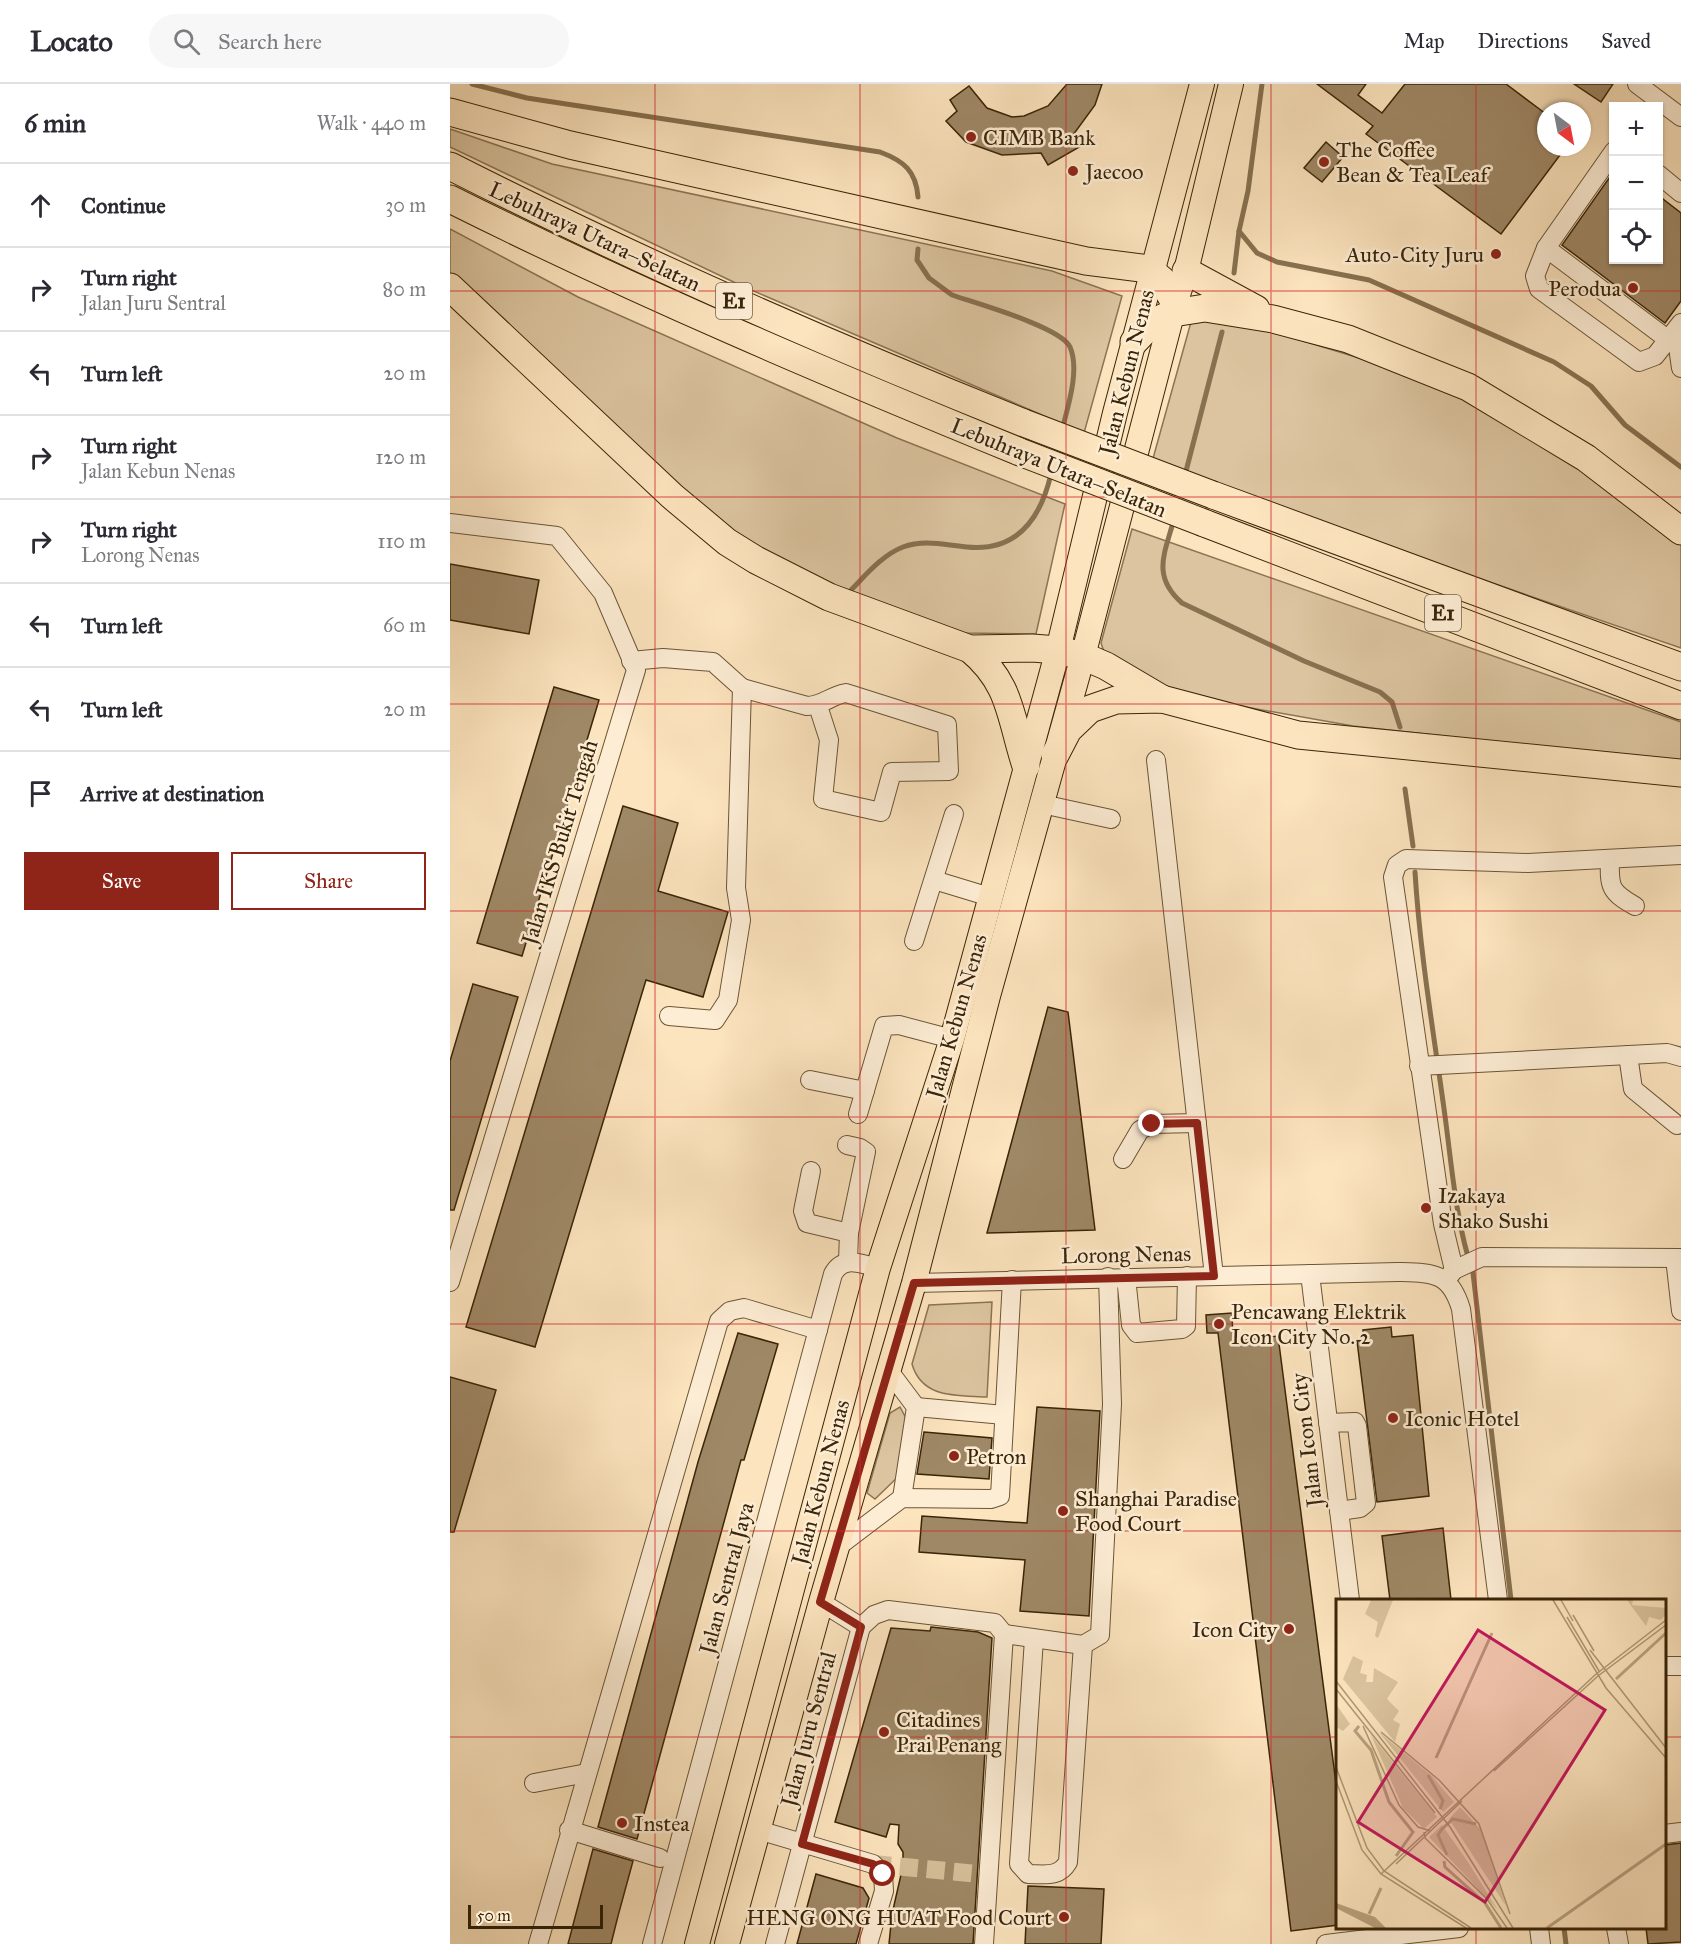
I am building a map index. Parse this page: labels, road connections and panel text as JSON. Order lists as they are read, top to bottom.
{
  "streets": {
    "highway": ["Lebuhraya Utara–Selatan", "E1"],
    "main road": ["Jalan Kebun Nenas"],
    "street": [
      "Jalan IKS Bukit Tengah",
      "Lorong Nenas",
      "Jalan Icon City",
      "Jalan Sentral Jaya",
      "Jalan Juru Sentral"
    ]
  },
  "crossings": [
    ["Jalan Kebun Nenas", "Lorong Nenas"],
    ["Jalan Kebun Nenas", "Jalan Juru Sentral"],
    ["Lorong Nenas", "Jalan Icon City"]
  ],
  "places": [
    "CIMB Bank",
    "The Coffee Bean & Tea Leaf",
    "Jaecoo",
    "Auto-City Juru",
    "Perodua",
    "Izakaya Shako Sushi",
    "Pencawang Elektrik Icon City No. 2",
    "Iconic Hotel",
    "Petron",
    "Shanghai Paradise Food Court",
    "Icon City",
    "Citadines Prai Penang",
    "Instea",
    "HENG ONG HUAT Food Court"
  ],
  "scale_bar": "50 m",
  "north": "bottom right",
  "page": {
    "header": "Locato",
    "search": "Search here",
    "nav": ["Map", "Directions", "Saved"],
    "heading": ["6 min", "Walk · 440 m"],
    "map_buttons": ["+", "−"],
    "list": [
      ["Continue", "30 m"],
      ["Turn right", "Jalan Juru Sentral", "80 m"],
      ["Turn left", "20 m"],
      ["Turn right", "Jalan Kebun Nenas", "120 m"],
      ["Turn right", "Lorong Nenas", "110 m"],
      ["Turn left", "60 m"],
      ["Turn left", "20 m"],
      "Arrive at destination"
    ],
    "buttons": ["Save", "Share"],
    "scale": "50 m"
  }
}
